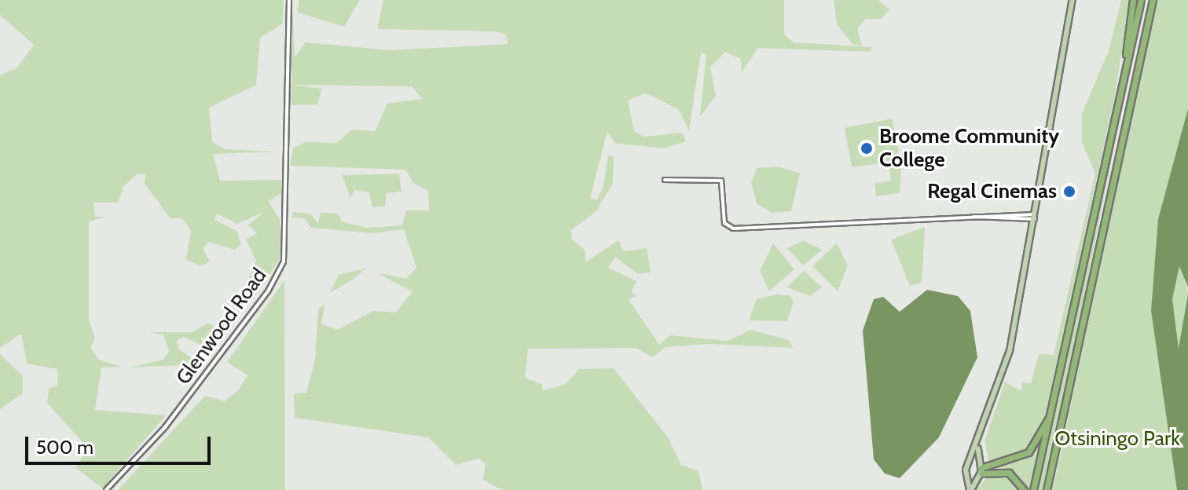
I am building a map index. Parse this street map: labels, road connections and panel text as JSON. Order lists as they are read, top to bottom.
{
  "streets": {
    "street": ["Glenwood Road"]
  },
  "parks": ["Otsiningo Park"],
  "places": ["Broome Community College", "Regal Cinemas"],
  "scale_bar": "500 m"
}
